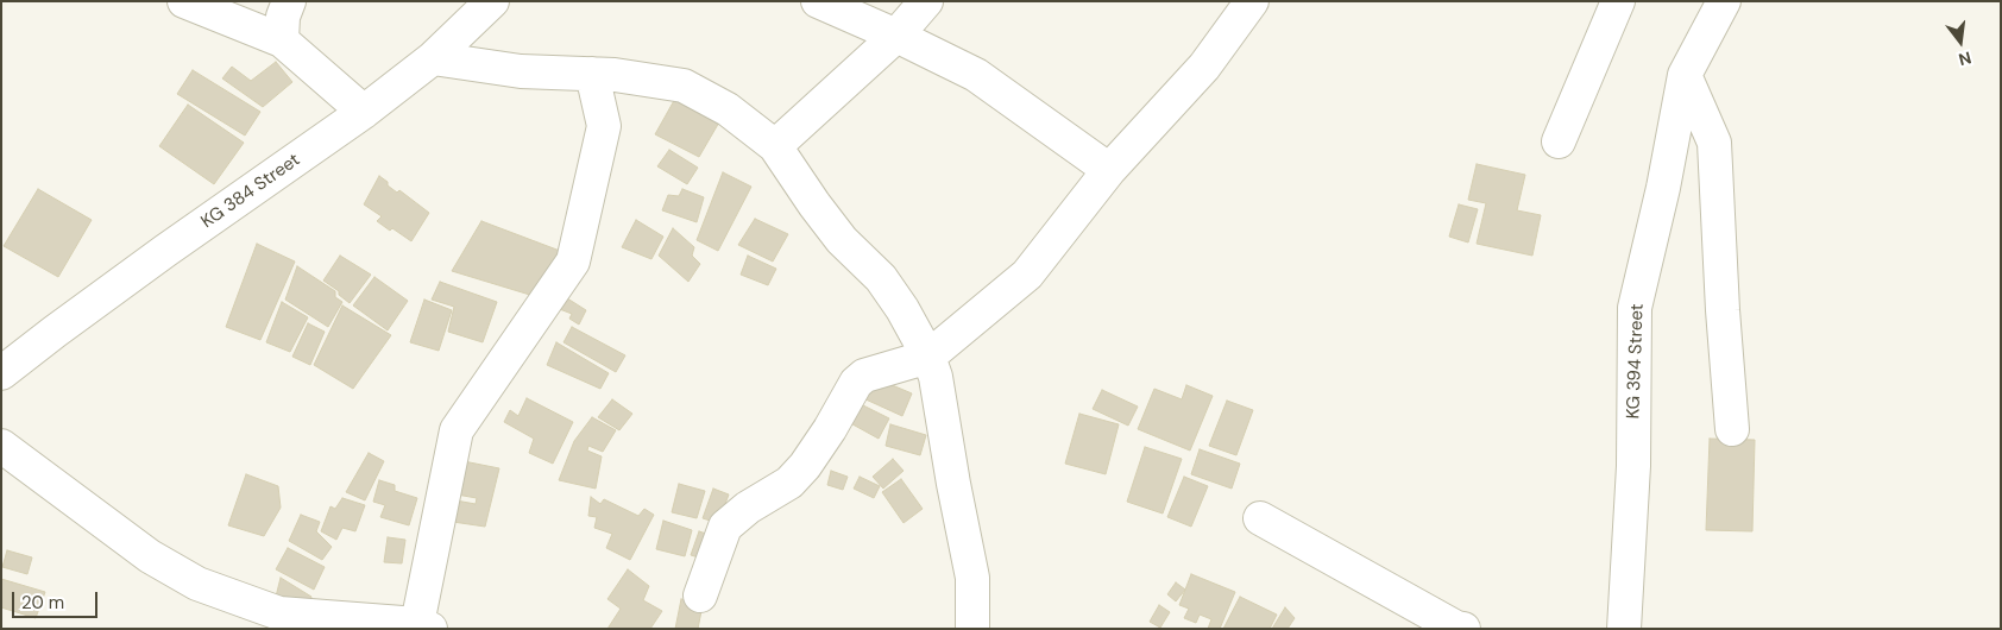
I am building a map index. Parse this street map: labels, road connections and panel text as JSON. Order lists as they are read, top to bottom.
{
  "streets": {
    "street": ["KG 384 Street", "KG 394 Street"]
  },
  "scale_bar": "20 m",
  "north": "bottom"
}
